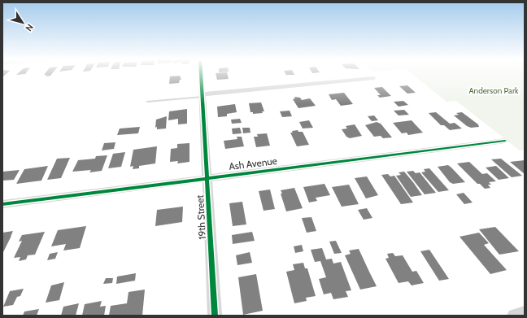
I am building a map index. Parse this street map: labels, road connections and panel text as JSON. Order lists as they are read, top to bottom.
{
  "streets": {
    "street": ["Ash Avenue", "19th Street"]
  },
  "crossings": [
    ["Ash Avenue", "19th Street"]
  ],
  "parks": ["Anderson Park"],
  "north": "bottom right"
}
